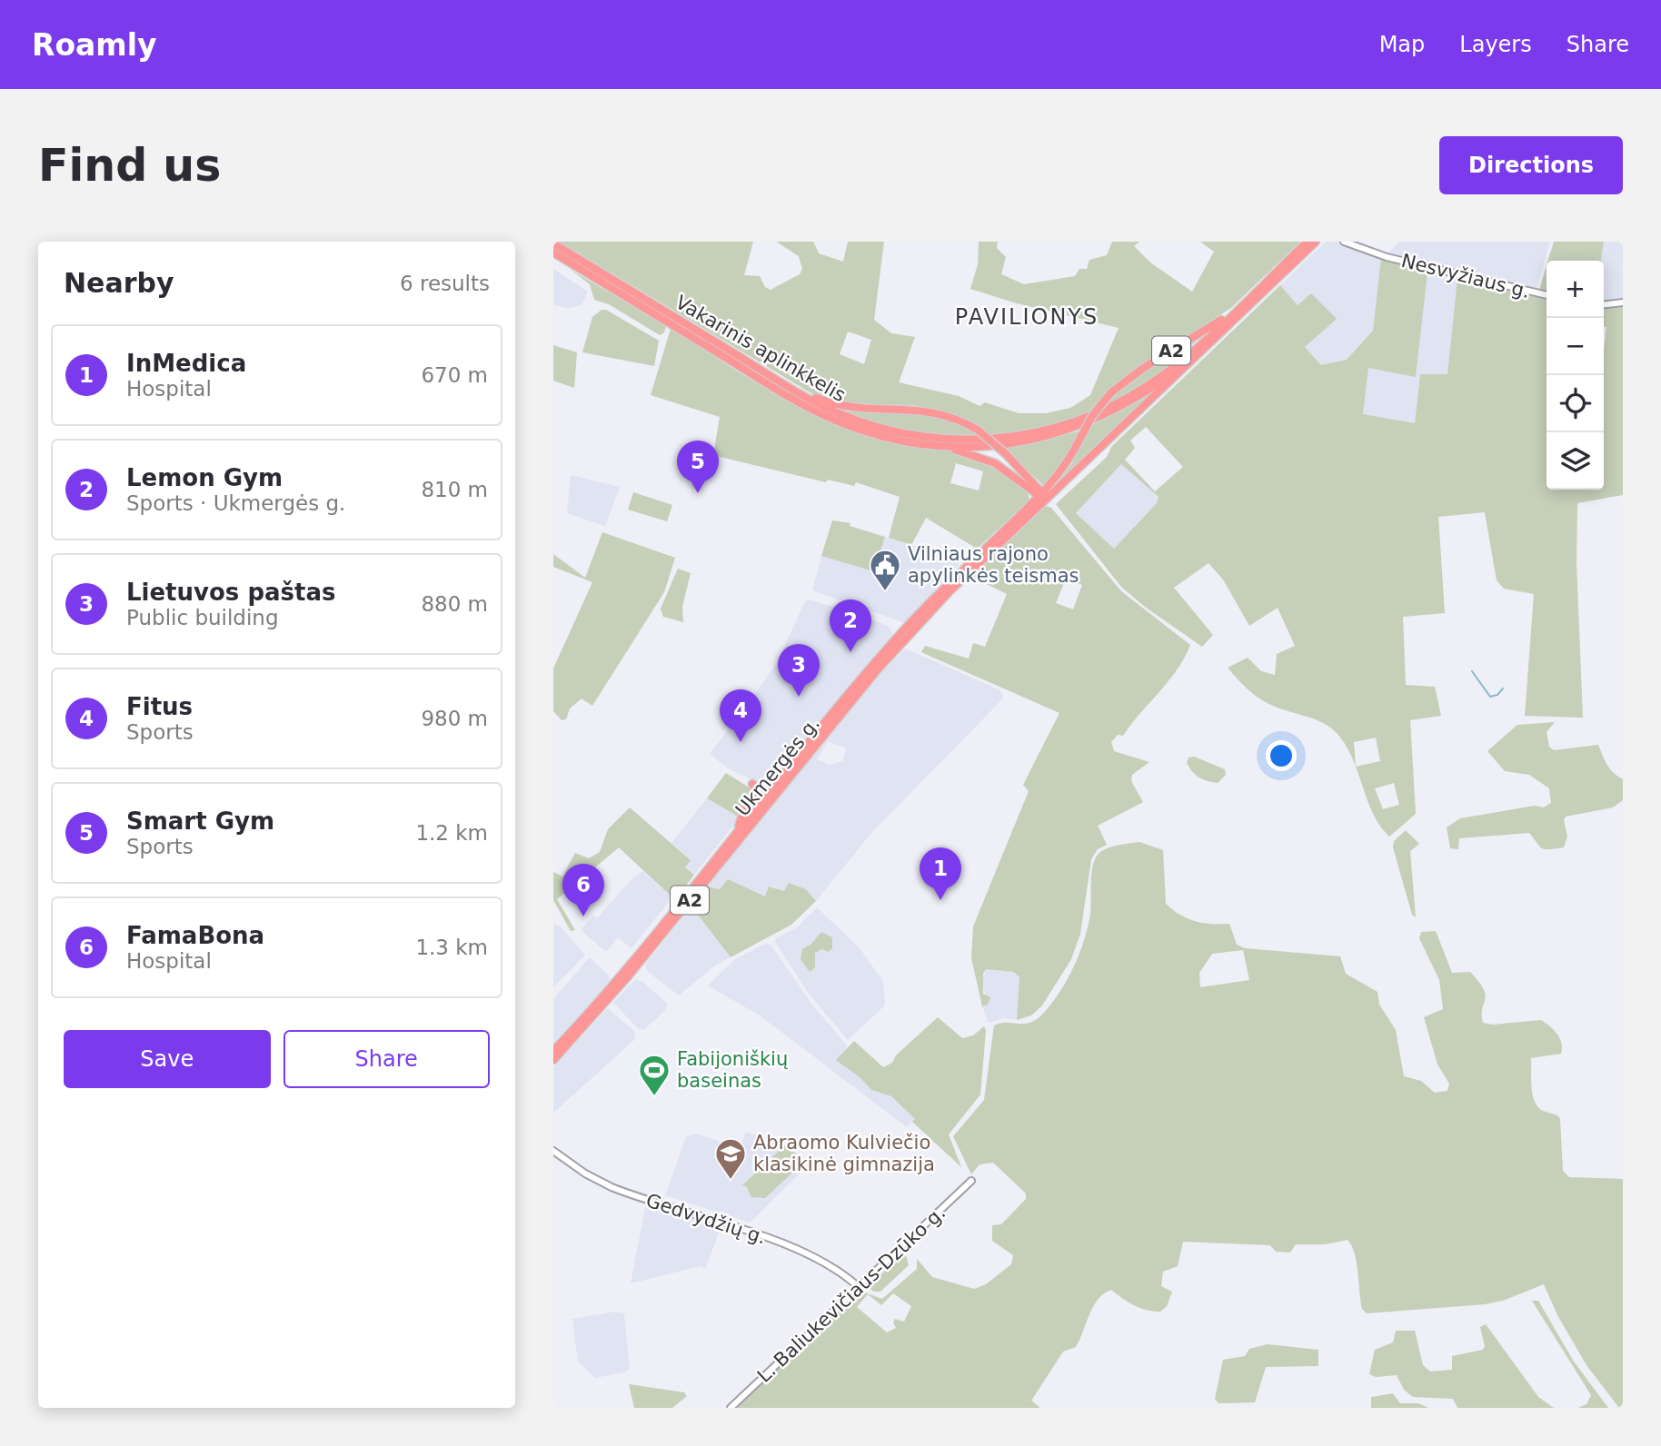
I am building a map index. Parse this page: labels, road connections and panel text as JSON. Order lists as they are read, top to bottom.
{
  "streets": {
    "highway": ["Vakarinis aplinkkelis", "A2", "Ukmergės g."],
    "main road": ["Nesvyžiaus g.", "Gedvydžių g.", "L. Baliukevičiaus-Dzūko g."]
  },
  "crossings": [
    ["Vakarinis aplinkkelis", "A2"],
    ["Vakarinis aplinkkelis", "Ukmergės g."],
    ["A2", "Ukmergės g."],
    ["Gedvydžių g.", "L. Baliukevičiaus-Dzūko g."]
  ],
  "districts": ["PAVILIONYS"],
  "places": {
    "public building": ["Vilniaus rajono apylinkės teismas"],
    "sports": ["Fabijoniškių baseinas"],
    "school or university": ["Abraomo Kulviečio klasikinė gimnazija"]
  },
  "page": {
    "header": "Roamly",
    "nav": ["Map", "Layers", "Share"],
    "buttons": [
      "Directions",
      ["Save", "Share"]
    ],
    "title": "Find us",
    "heading": ["Nearby", "6 results"],
    "map_buttons": ["+", "−"],
    "list": [
      {
        "mark": "1",
        "name": "InMedica",
        "note": "Hospital",
        "value": "670 m"
      },
      {
        "mark": "2",
        "name": "Lemon Gym",
        "note": "Sports · Ukmergės g.",
        "value": "810 m"
      },
      {
        "mark": "3",
        "name": "Lietuvos paštas",
        "note": "Public building",
        "value": "880 m"
      },
      {
        "mark": "4",
        "name": "Fitus",
        "note": "Sports",
        "value": "980 m"
      },
      {
        "mark": "5",
        "name": "Smart Gym",
        "note": "Sports",
        "value": "1.2 km"
      },
      {
        "mark": "6",
        "name": "FamaBona",
        "note": "Hospital",
        "value": "1.3 km"
      }
    ],
    "pins": [
      "5",
      "2",
      "3",
      "4",
      "1",
      "6"
    ]
  }
}
